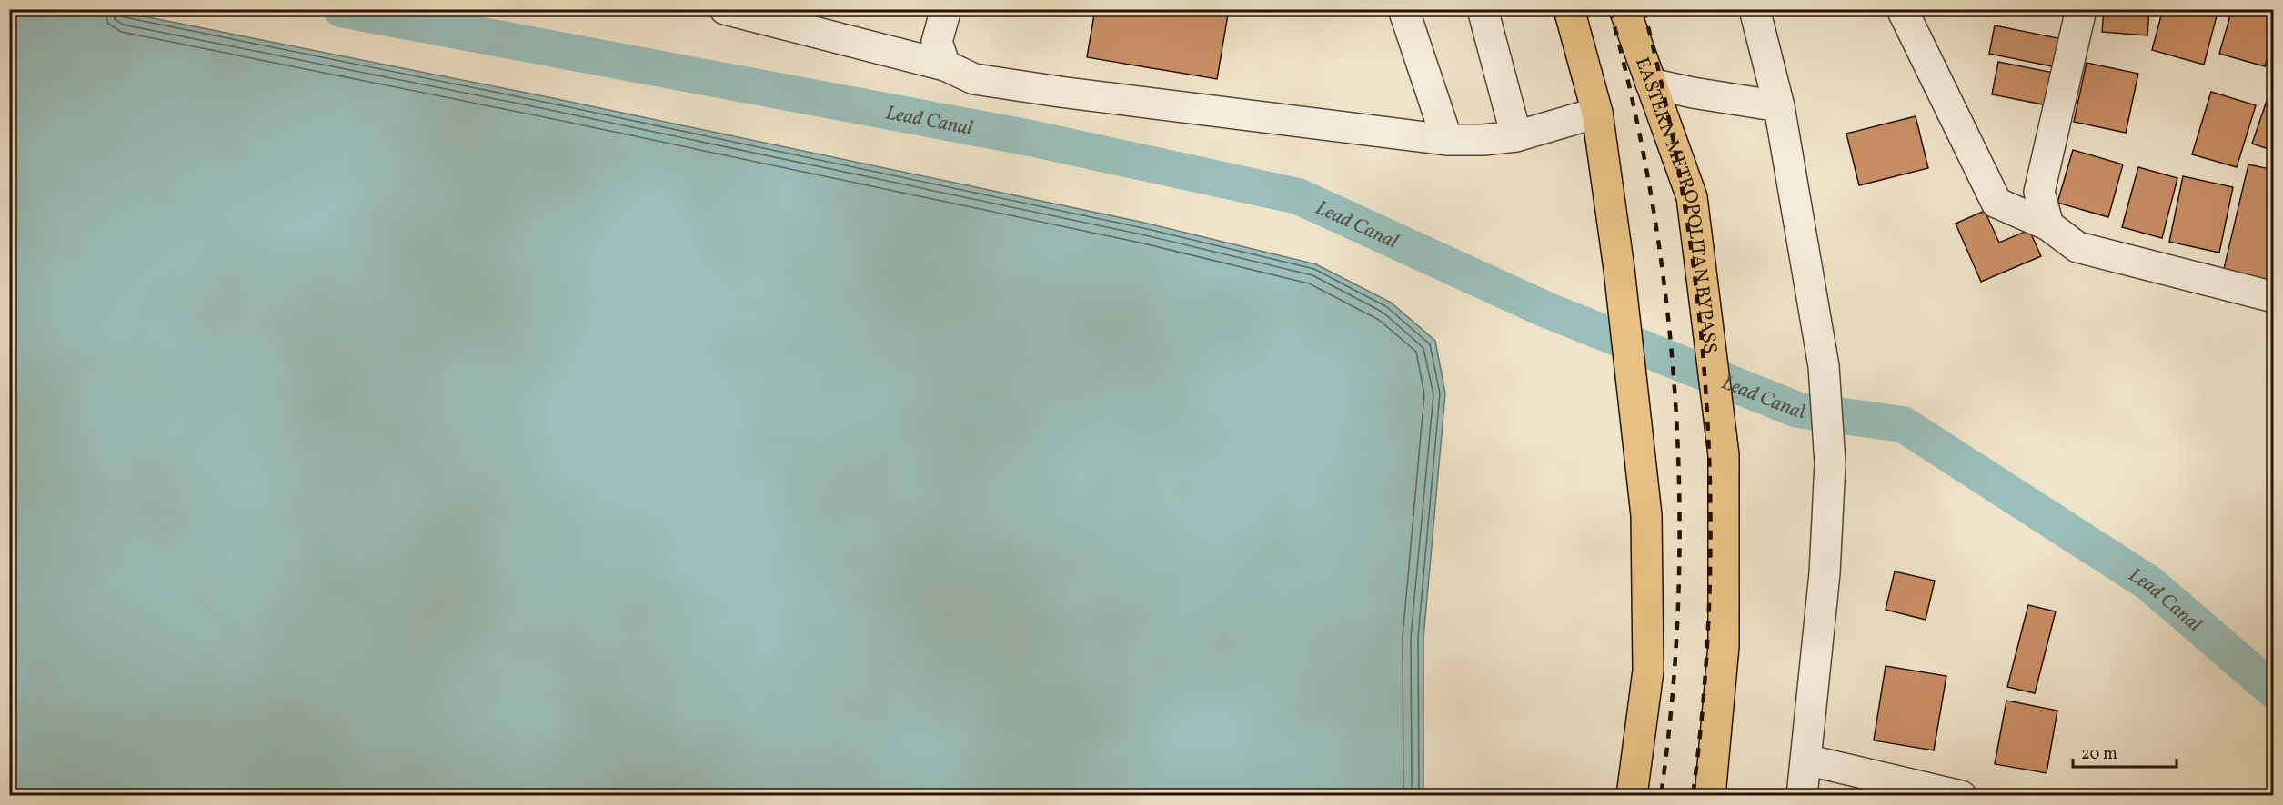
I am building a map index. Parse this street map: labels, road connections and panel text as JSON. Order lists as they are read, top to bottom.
{
  "streets": {
    "main road": ["EASTERN METROPOLITAN BYPASS"]
  },
  "water": ["Lead Canal"],
  "scale_bar": "20 m"
}
